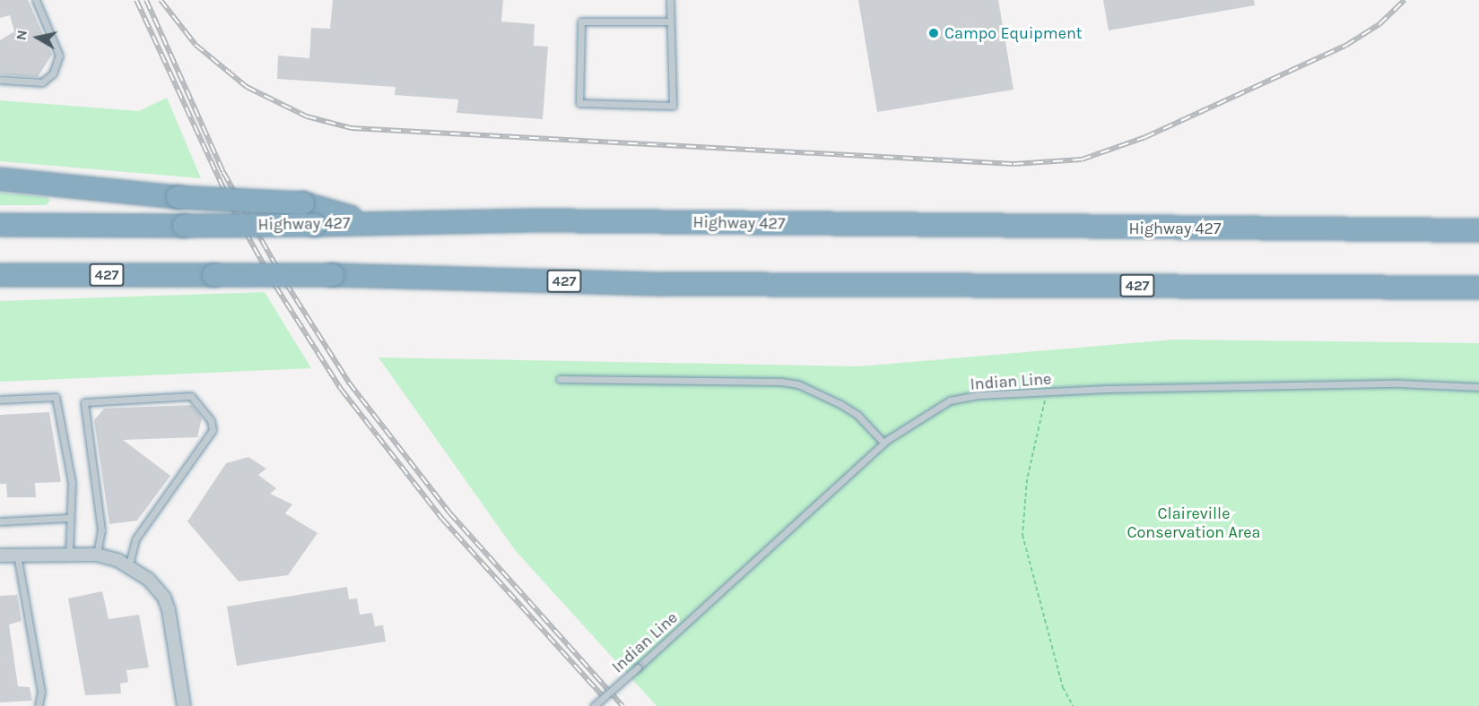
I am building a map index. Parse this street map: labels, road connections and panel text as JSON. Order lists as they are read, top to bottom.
{
  "streets": {
    "highway": ["Highway 427", "427"],
    "lane": ["Indian Line"]
  },
  "parks": ["Claireville Conservation Area"],
  "places": ["Campo Equipment"],
  "north": "left"
}
